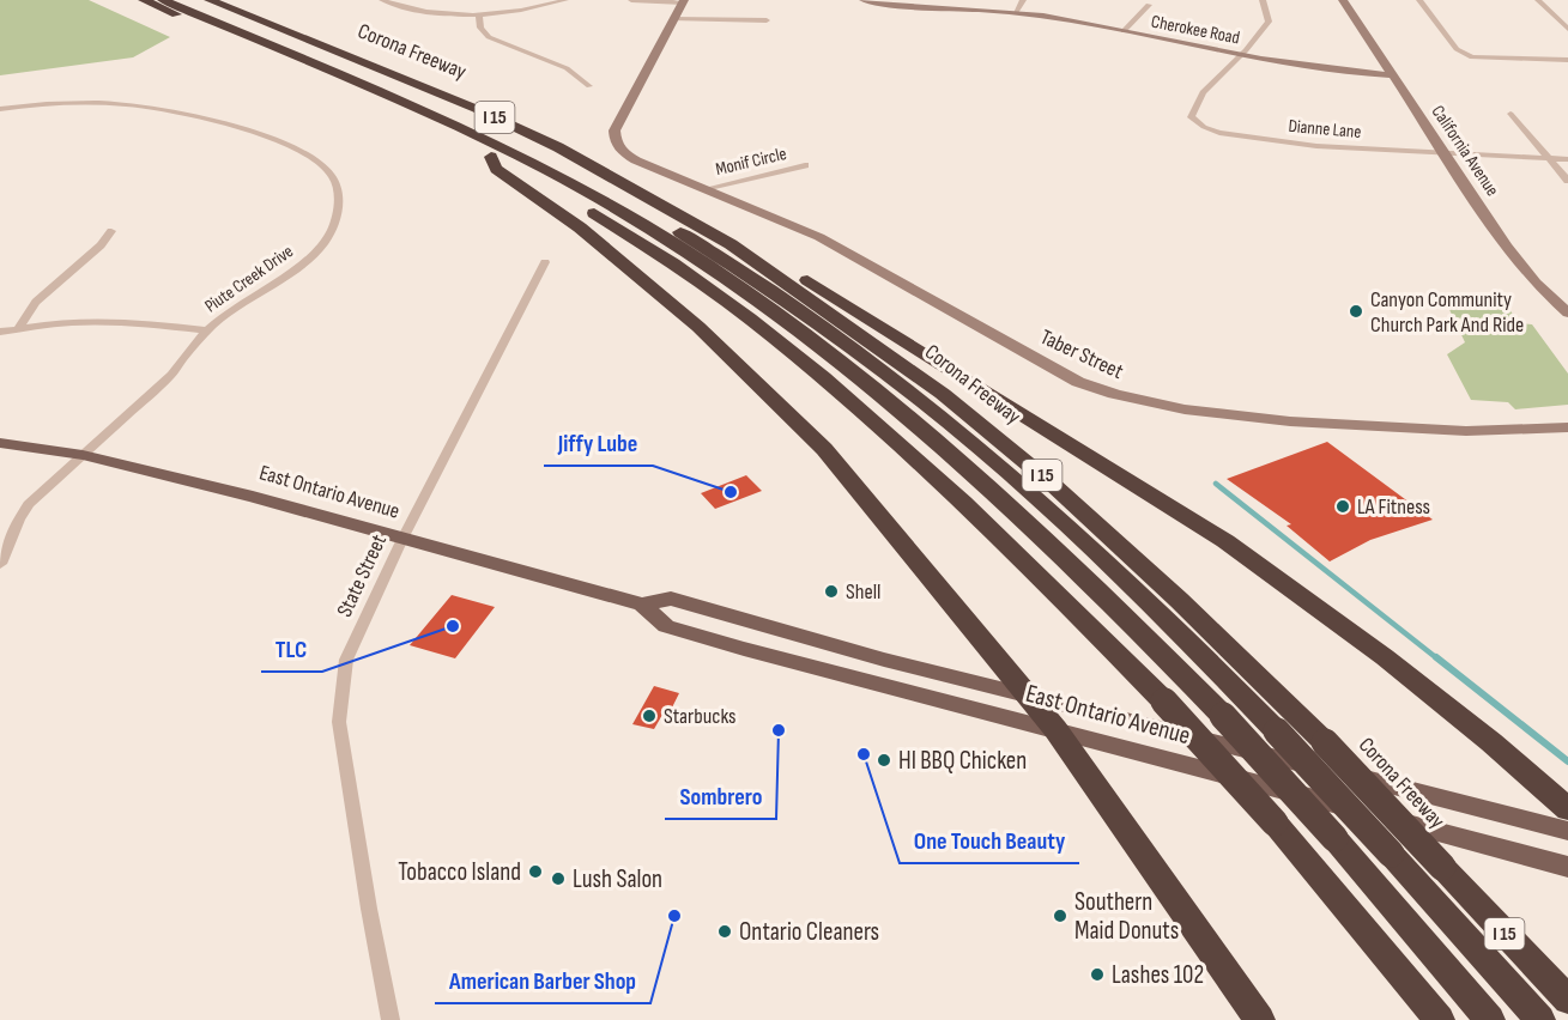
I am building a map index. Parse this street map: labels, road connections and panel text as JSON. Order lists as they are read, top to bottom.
{
  "streets": {
    "highway": ["Corona Freeway", "I 15"],
    "main road": ["East Ontario Avenue"],
    "street": [
      "Cherokee Road",
      "Dianne Lane",
      "California Avenue",
      "Monif Circle",
      "Piute Creek Drive",
      "Taber Street",
      "State Street"
    ]
  },
  "crossings": [
    ["Cherokee Road", "Dianne Lane"],
    ["Cherokee Road", "California Avenue"],
    ["Dianne Lane", "California Avenue"],
    ["Monif Circle", "Taber Street"],
    ["Piute Creek Drive", "East Ontario Avenue"],
    ["East Ontario Avenue", "State Street"]
  ],
  "places": [
    "Canyon Community Church Park And Ride",
    "Jiffy Lube",
    "LA Fitness",
    "Shell",
    "TLC",
    "Starbucks",
    "Sombrero",
    "One Touch Beauty",
    "HI BBQ Chicken",
    "Tobacco Island",
    "Lush Salon",
    "American Barber Shop",
    "Southern Maid Donuts",
    "Ontario Cleaners",
    "Lashes 102"
  ]
}
